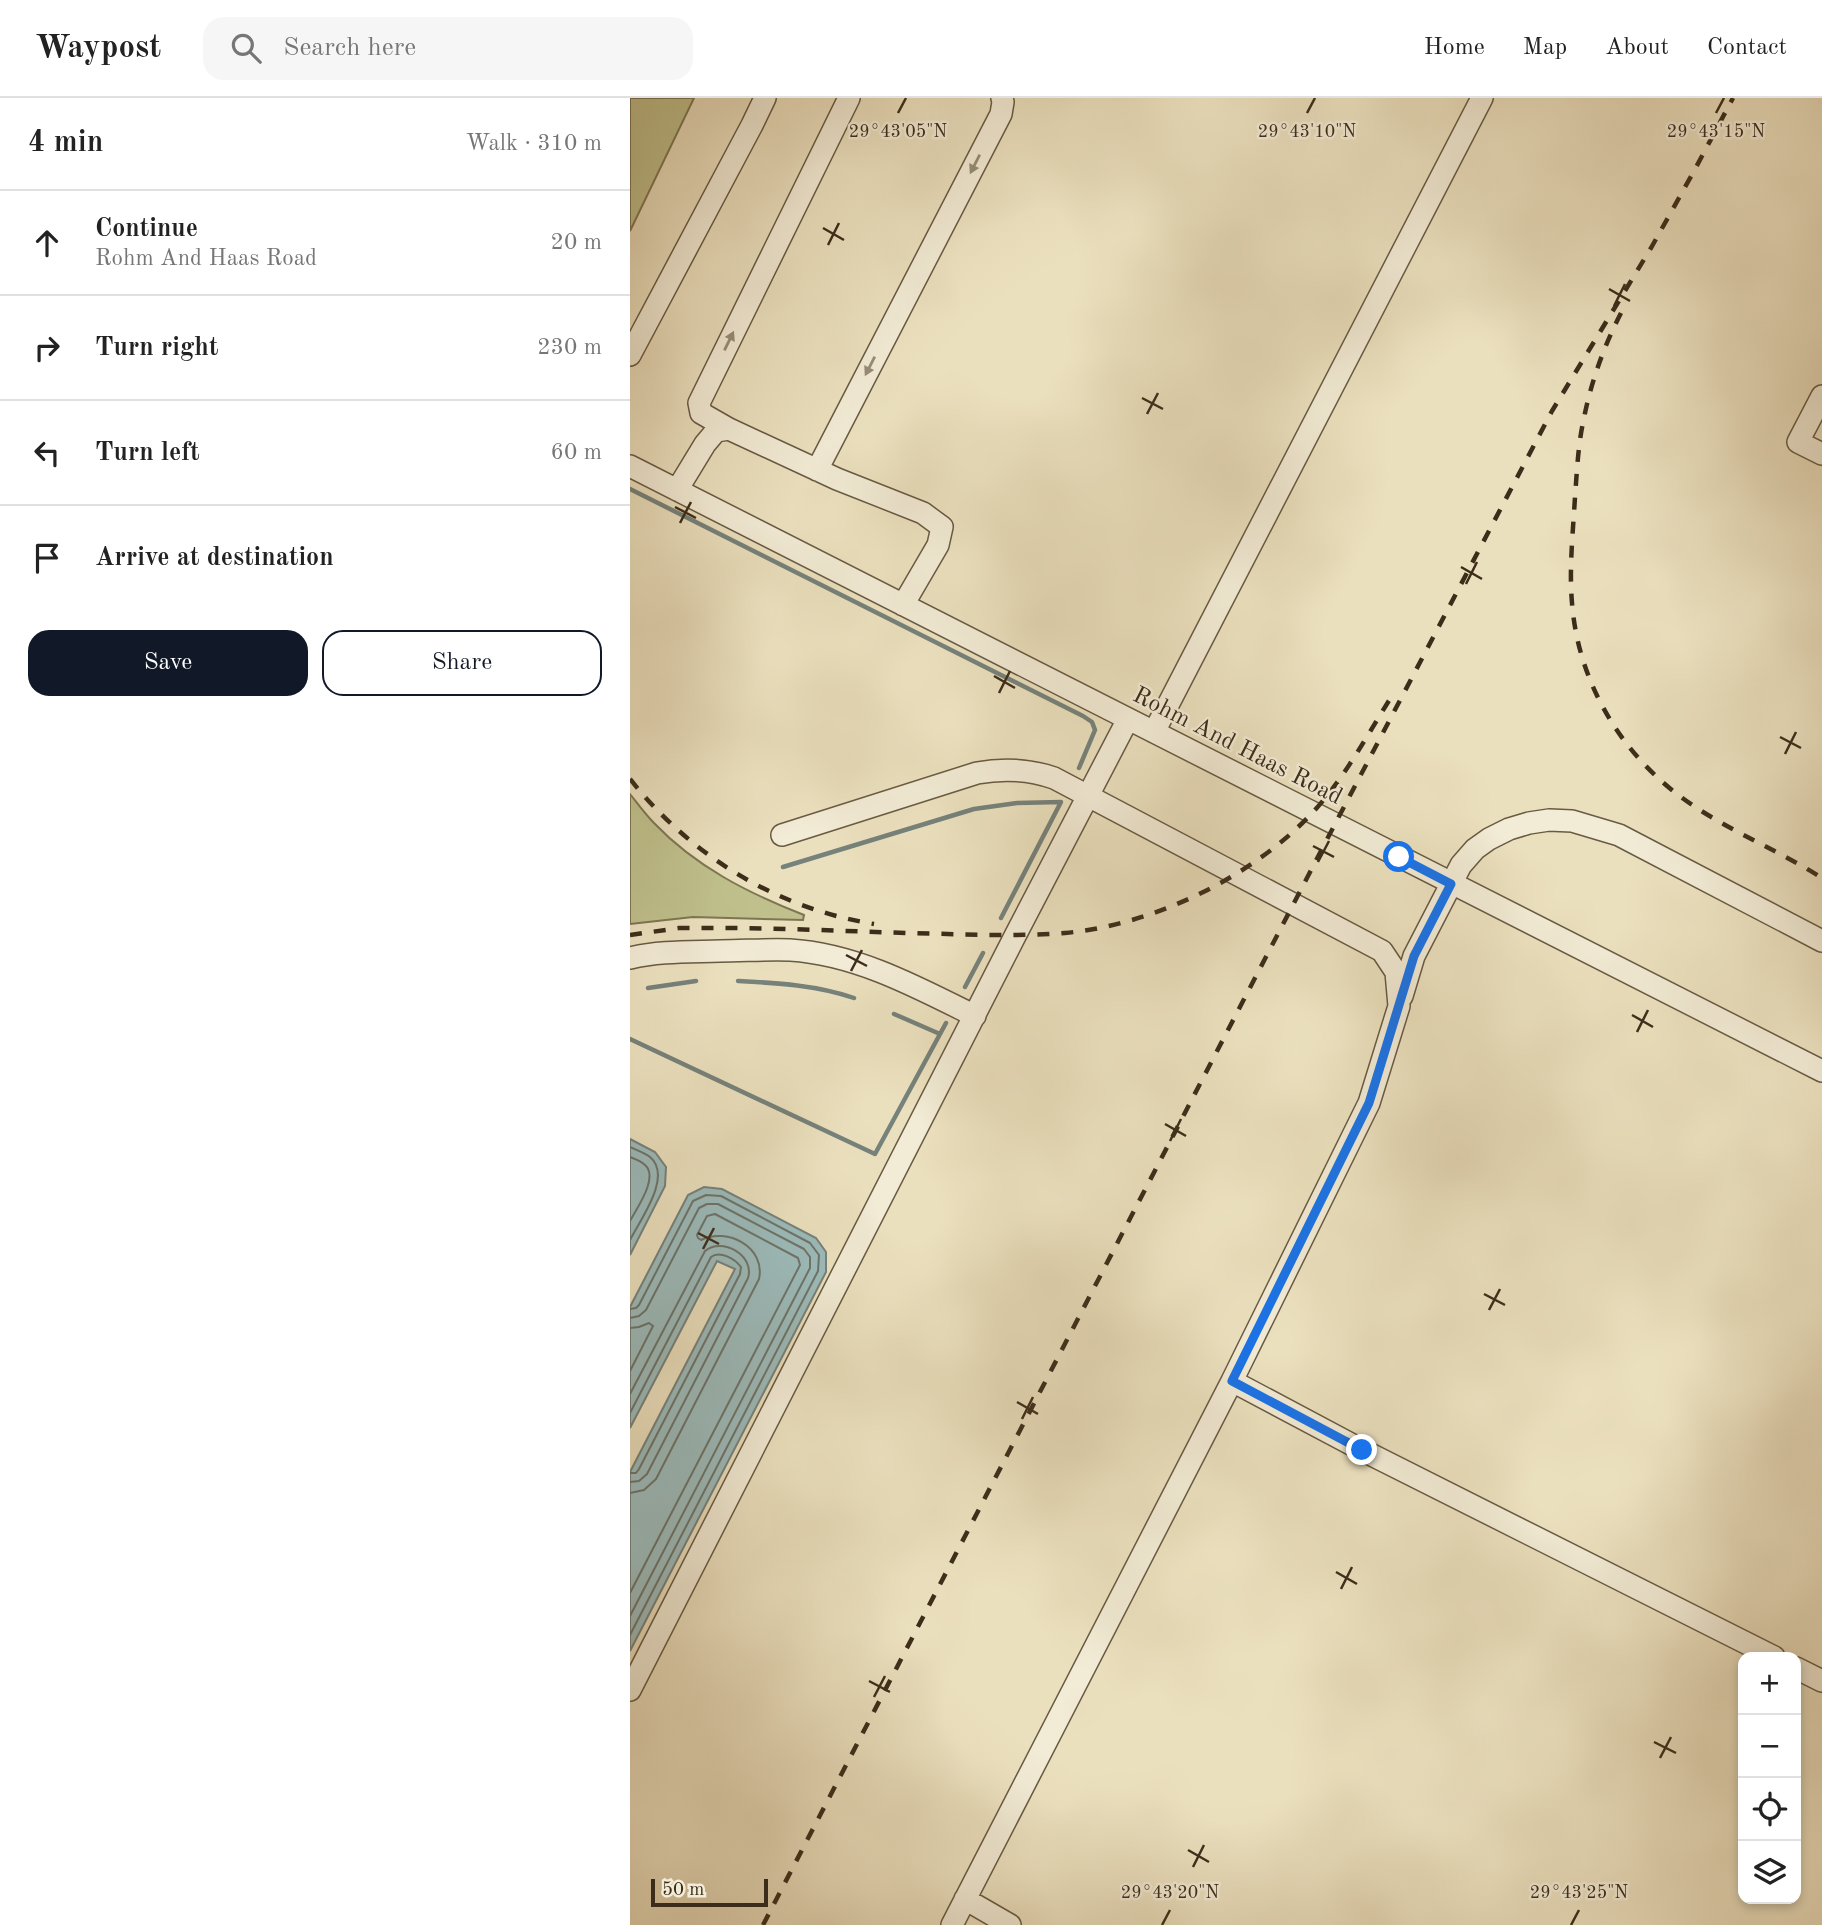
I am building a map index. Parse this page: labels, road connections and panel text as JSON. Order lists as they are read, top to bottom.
{
  "streets": {
    "street": ["Rohm And Haas Road"]
  },
  "scale_bar": "50 m",
  "page": {
    "header": "Waypost",
    "search": "Search here",
    "nav": [
      "Home",
      "Map",
      "About",
      "Contact"
    ],
    "heading": ["4 min", "Walk · 310 m"],
    "list": [
      ["Continue", "Rohm And Haas Road", "20 m"],
      ["Turn right", "230 m"],
      ["Turn left", "60 m"],
      "Arrive at destination"
    ],
    "buttons": ["Save", "Share"],
    "map_buttons": ["+", "−"],
    "scale": "50 m"
  },
  "coordinates": [
    "29°43'05\"N",
    "29°43'10\"N",
    "29°43'15\"N",
    "29°43'20\"N",
    "29°43'25\"N"
  ]
}
